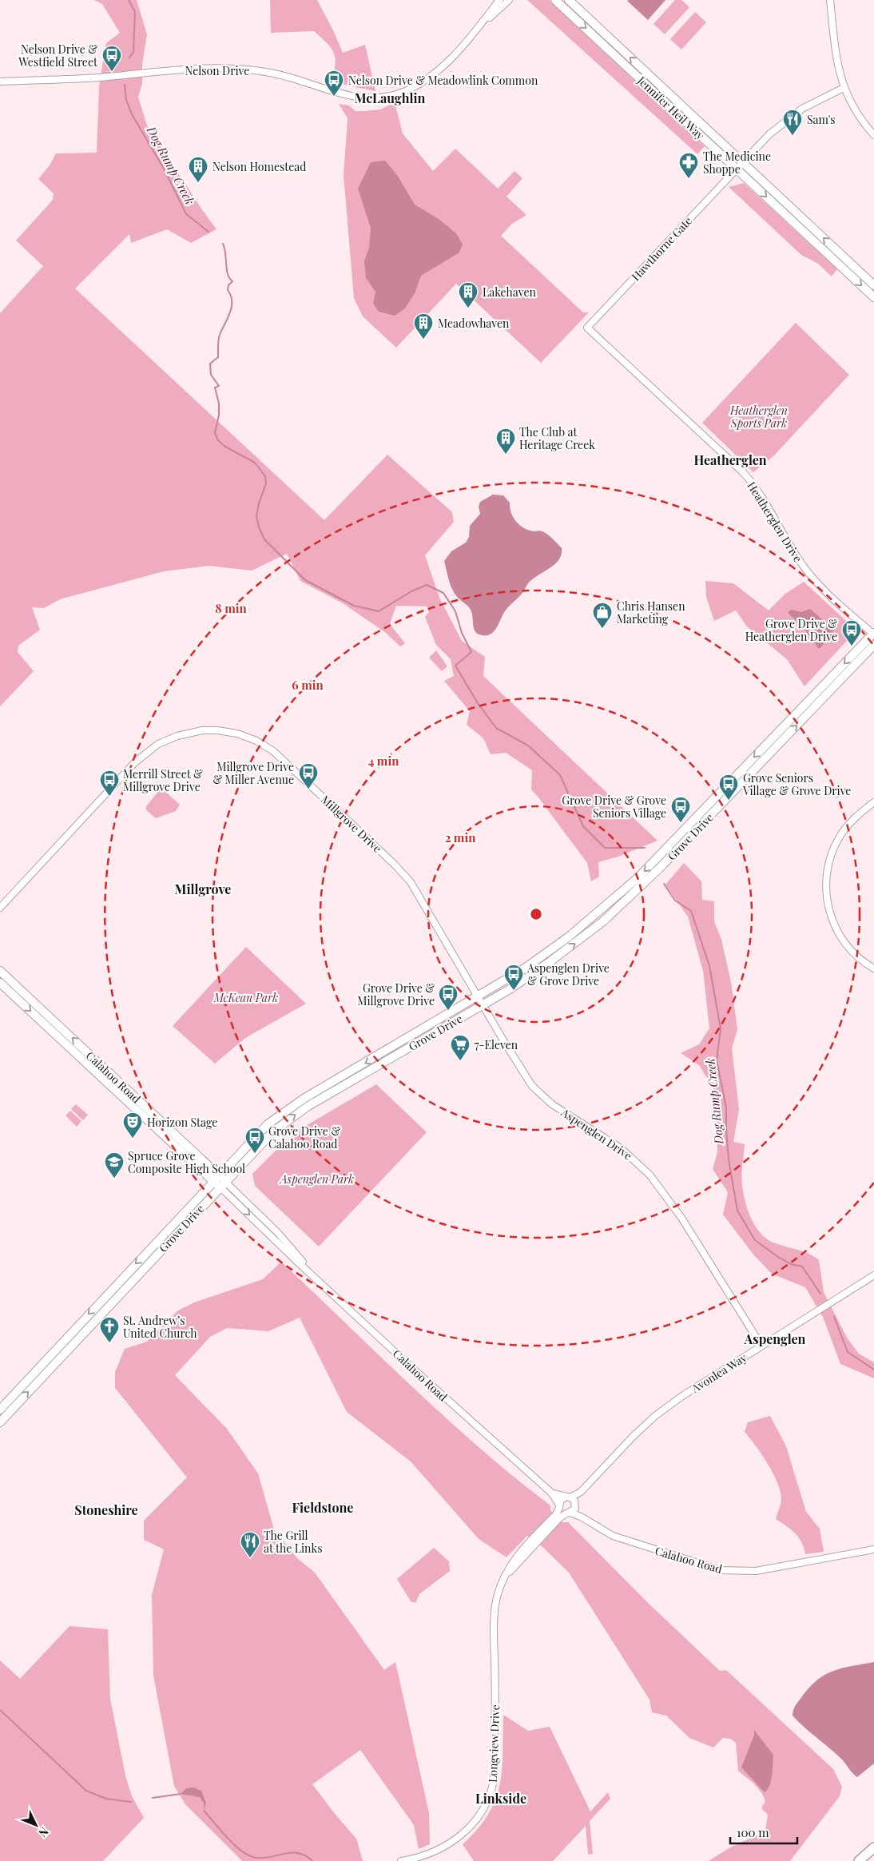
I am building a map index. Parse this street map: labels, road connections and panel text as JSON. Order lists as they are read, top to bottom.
{
  "streets": {
    "main road": ["Jennifer Heil Way", "Grove Drive", "Calahoo Road"],
    "street": [
      "Nelson Drive",
      "Hawthorne Gate",
      "Heatherglen Drive",
      "Millgrove Drive",
      "Aspenglen Drive",
      "Avonlea Way",
      "Longview Drive"
    ]
  },
  "crossings": [
    ["Jennifer Heil Way", "Hawthorne Gate"],
    ["Hawthorne Gate", "Heatherglen Drive"],
    ["Heatherglen Drive", "Grove Drive"],
    ["Millgrove Drive", "Grove Drive"],
    ["Millgrove Drive", "Aspenglen Drive"],
    ["Grove Drive", "Calahoo Road"],
    ["Grove Drive", "Aspenglen Drive"],
    ["Calahoo Road", "Avonlea Way"],
    ["Calahoo Road", "Longview Drive"],
    ["Aspenglen Drive", "Avonlea Way"],
    ["Avonlea Way", "Longview Drive"]
  ],
  "districts": [
    "McLaughlin",
    "Heatherglen",
    "Millgrove",
    "Aspenglen",
    "Fieldstone",
    "Stoneshire",
    "Linkside"
  ],
  "water": ["Dog Rump Creek"],
  "parks": ["Heatherglen Sports Park", "McKean Park", "Aspenglen Park"],
  "places": {
    "bus stop": [
      "Nelson Drive & Westfield Street",
      "Nelson Drive & Meadowlink Common",
      "Grove Drive & Heatherglen Drive",
      "Millgrove Drive & Miller Avenue",
      "Merrill Street & Millgrove Drive",
      "Grove Seniors Village & Grove Drive",
      "Grove Drive & Grove Seniors Village",
      "Aspenglen Drive & Grove Drive",
      "Grove Drive & Millgrove Drive",
      "Grove Drive & Calahoo Road"
    ],
    "restaurant": ["Sam's", "The Grill at the Links"],
    "pharmacy": ["The Medicine Shoppe"],
    "building": [
      "Nelson Homestead",
      "Lakehaven",
      "Meadowhaven",
      "The Club at Heritage Creek"
    ],
    "shop": ["Chris Hansen Marketing"],
    "supermarket": ["7-Eleven"],
    "theatre": ["Horizon Stage"],
    "school or university": ["Spruce Grove Composite High School"],
    "church": ["St. Andrew’s United Church"]
  },
  "scale_bar": "100 m",
  "north": "bottom right",
  "rings": [
    "8 min",
    "6 min",
    "4 min",
    "2 min"
  ]
}
